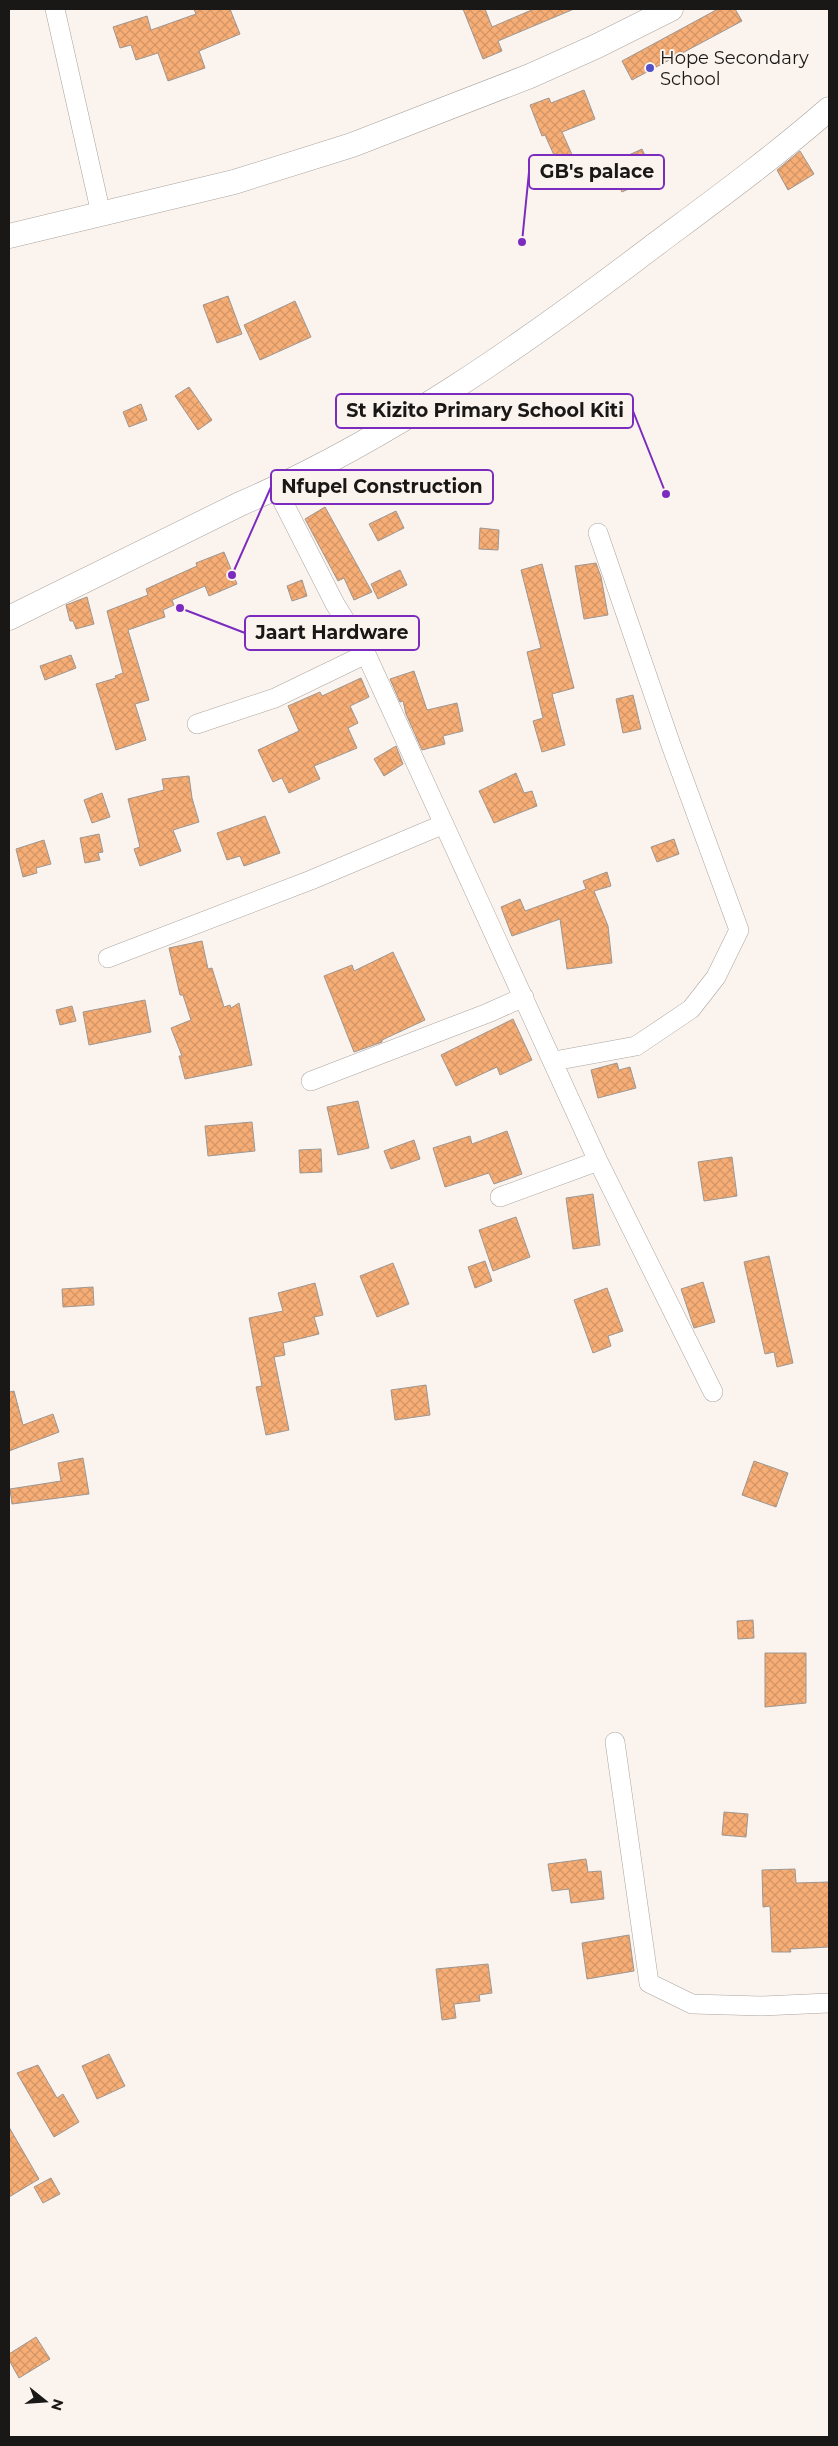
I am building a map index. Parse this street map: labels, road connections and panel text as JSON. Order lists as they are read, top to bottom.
{
  "places": [
    "Hope Secondary School",
    "GB's palace",
    "St Kizito Primary School Kiti",
    "Nfupel Construction",
    "Jaart Hardware"
  ],
  "north": "right"
}
